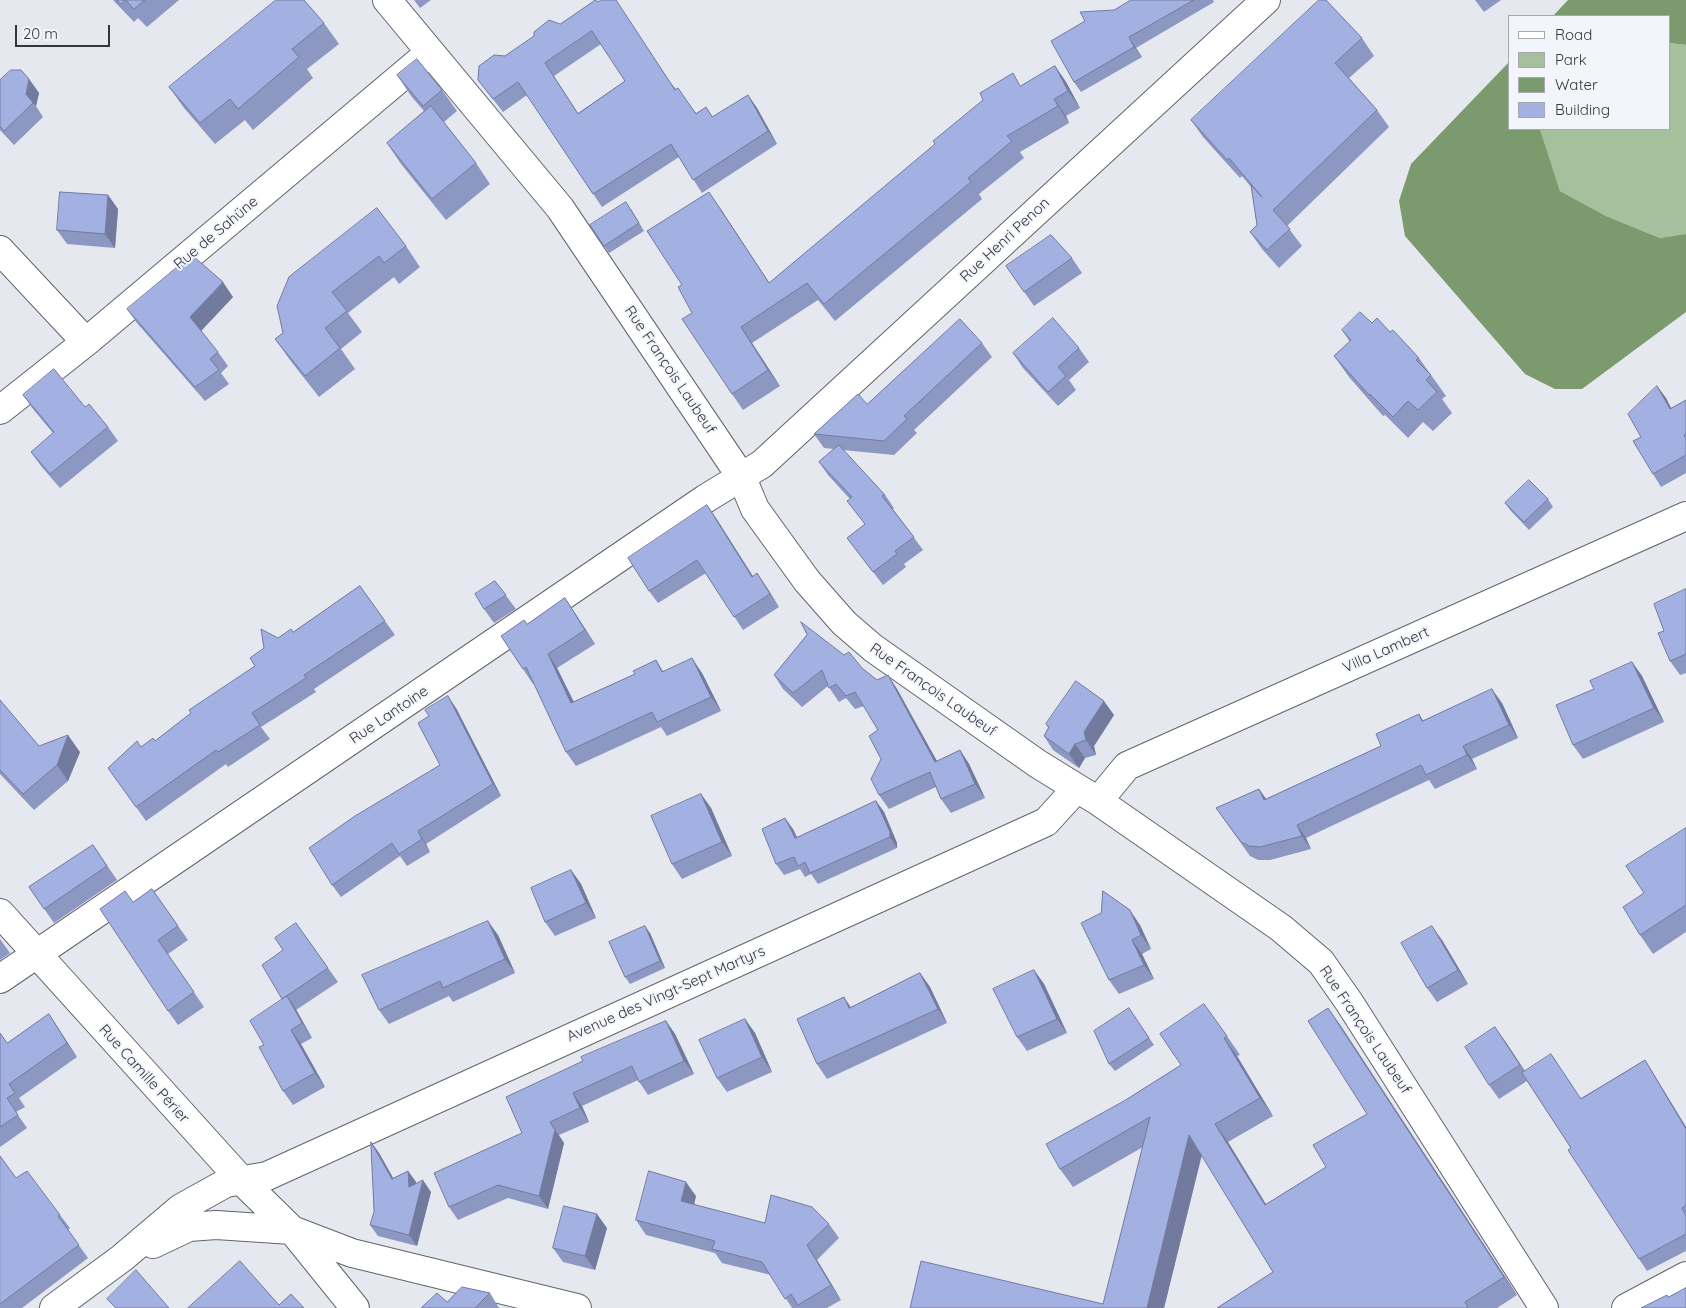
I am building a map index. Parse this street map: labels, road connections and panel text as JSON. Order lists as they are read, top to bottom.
{
  "streets": {
    "street": [
      "Rue de Sahüne",
      "Rue Henri Penon",
      "Rue François Laubeuf",
      "Villa Lambert",
      "Rue Lantoine",
      "Avenue des Vingt-Sept Martyrs",
      "Rue Camille Périer"
    ]
  },
  "crossings": [
    ["Rue de Sahüne", "Rue François Laubeuf"],
    ["Rue Henri Penon", "Rue François Laubeuf"],
    ["Rue Henri Penon", "Rue Lantoine"],
    ["Rue François Laubeuf", "Villa Lambert"],
    ["Rue François Laubeuf", "Rue Lantoine"],
    ["Rue François Laubeuf", "Avenue des Vingt-Sept Martyrs"],
    ["Villa Lambert", "Avenue des Vingt-Sept Martyrs"],
    ["Rue Lantoine", "Rue Camille Périer"],
    ["Avenue des Vingt-Sept Martyrs", "Rue Camille Périer"]
  ],
  "legend": [
    "Road",
    "Park",
    "Water",
    "Building"
  ],
  "scale_bar": "20 m"
}
